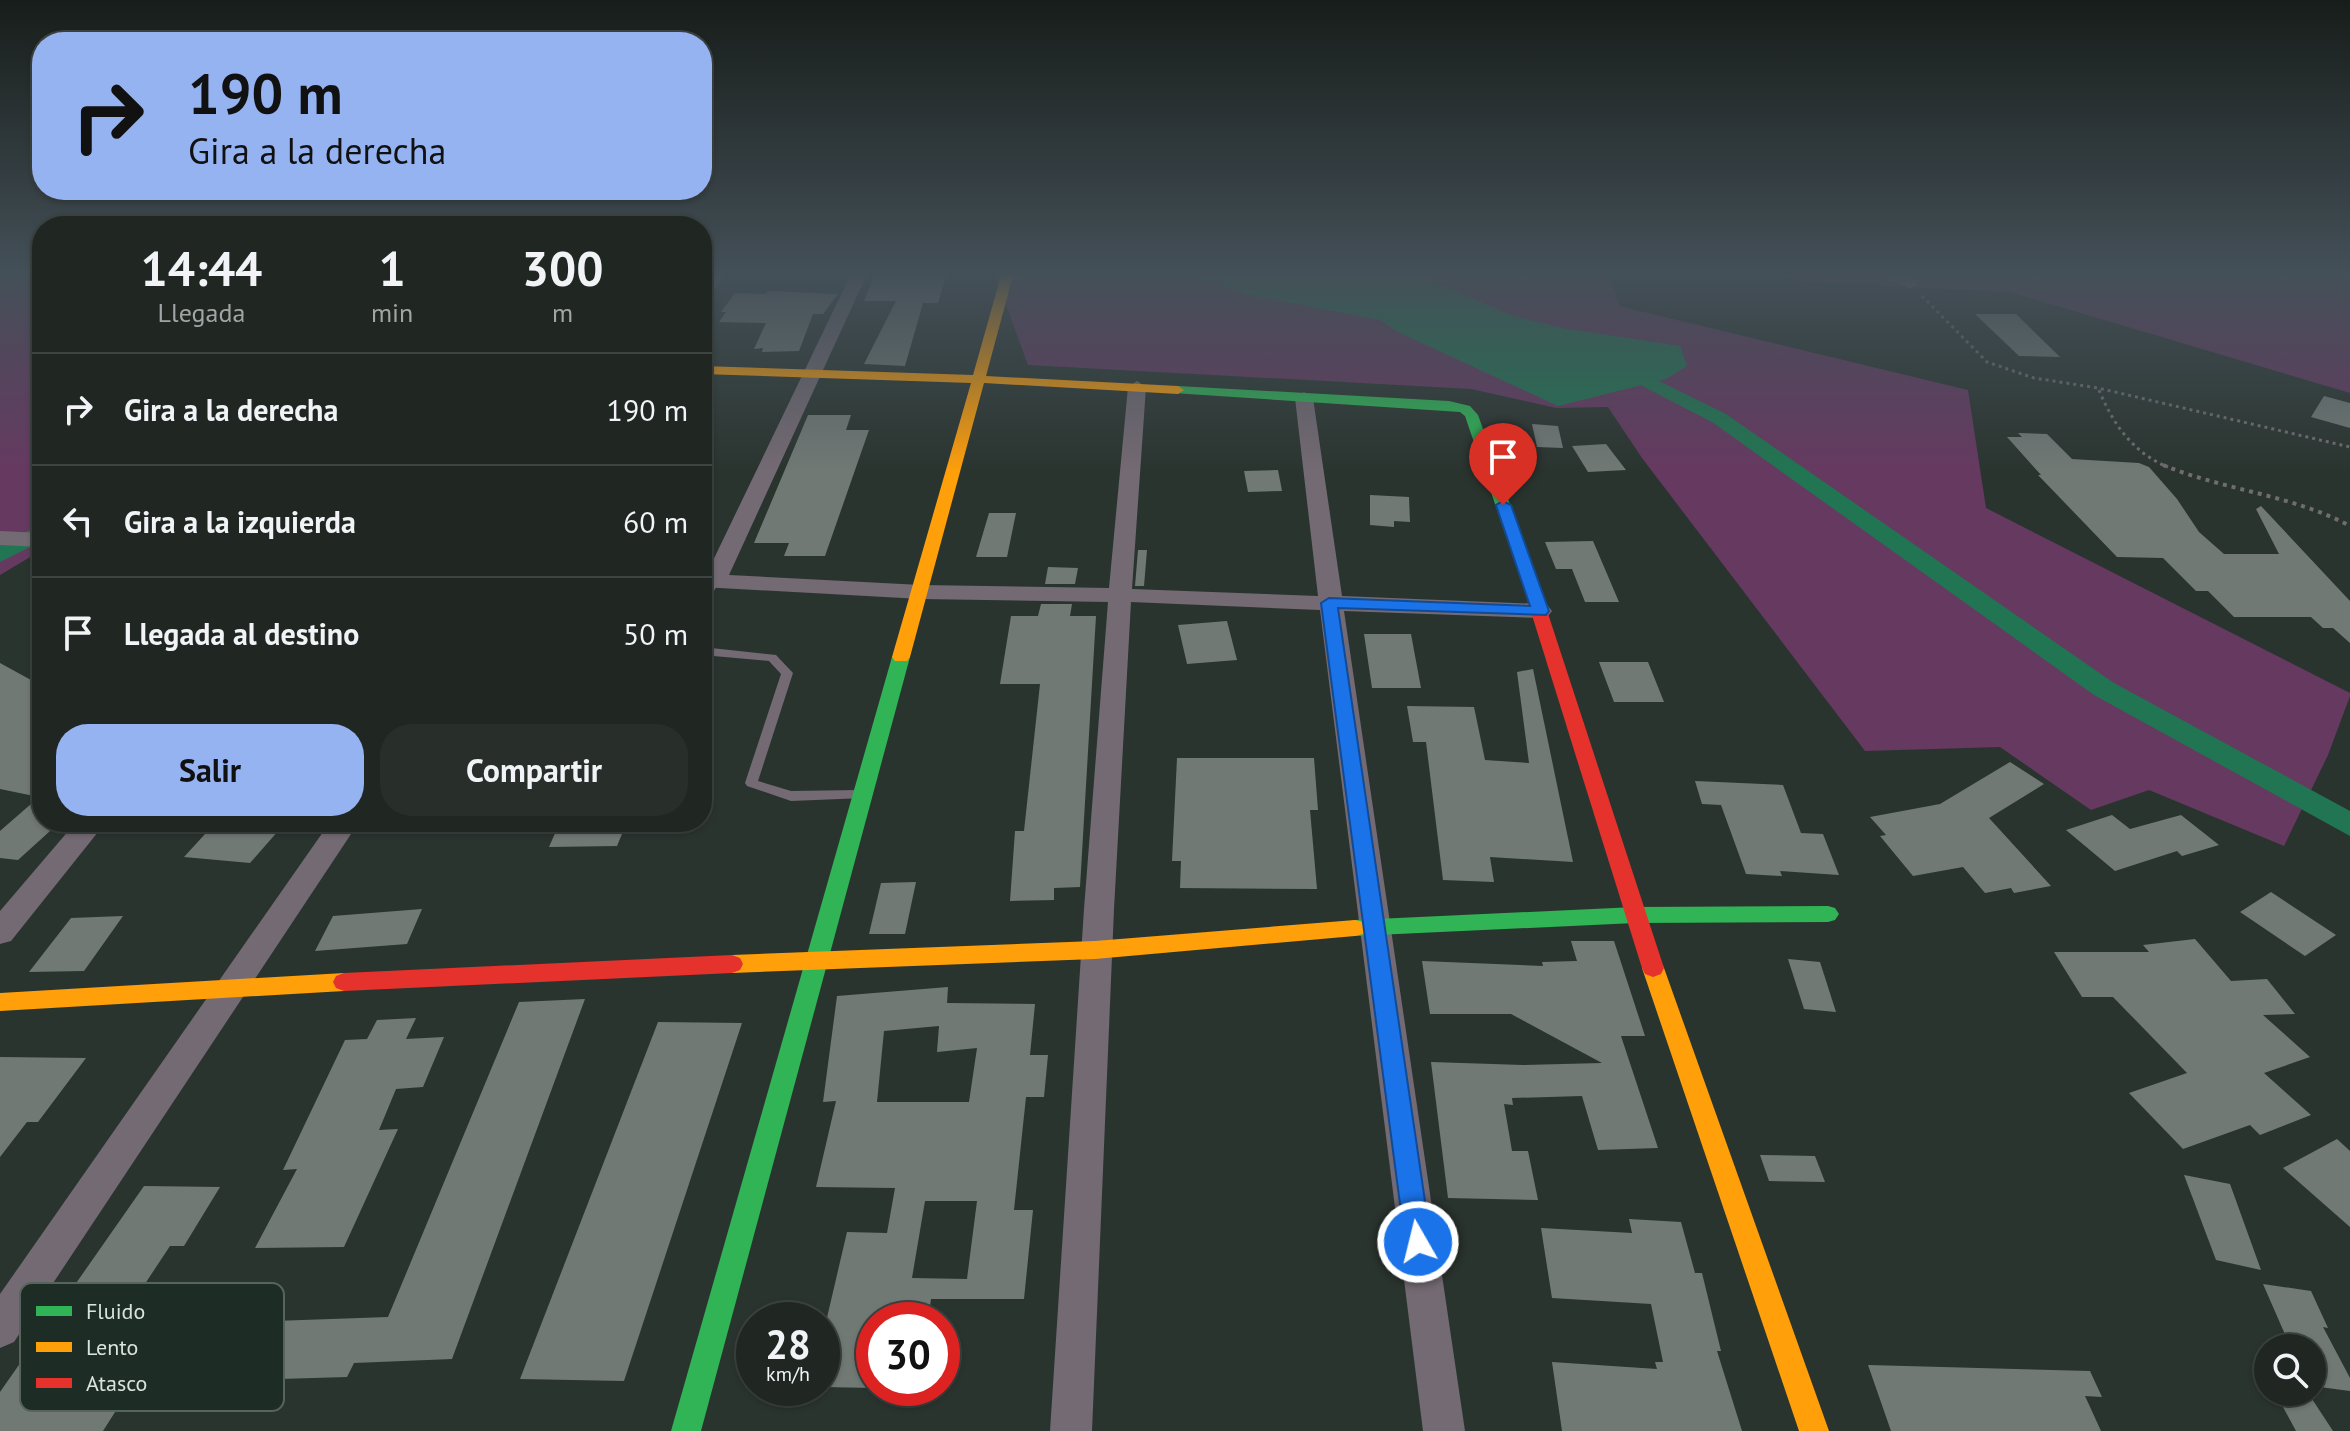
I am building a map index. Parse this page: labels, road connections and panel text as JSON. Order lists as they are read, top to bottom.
{
  "legend": ["Fluido", "Lento", "Atasco"],
  "page": {
    "turn": ["190 m", "Gira a la derecha"],
    "eta": [
      "14:44",
      "Llegada",
      "1",
      "min",
      "300",
      "m"
    ],
    "list": [
      {
        "name": "Gira a la derecha",
        "value": "190 m"
      },
      {
        "name": "Gira a la izquierda",
        "value": "60 m"
      },
      {
        "name": "Llegada al destino",
        "value": "50 m"
      }
    ],
    "buttons": ["Salir", "Compartir"],
    "speed": "28 km/h",
    "limit": "30"
  }
}
